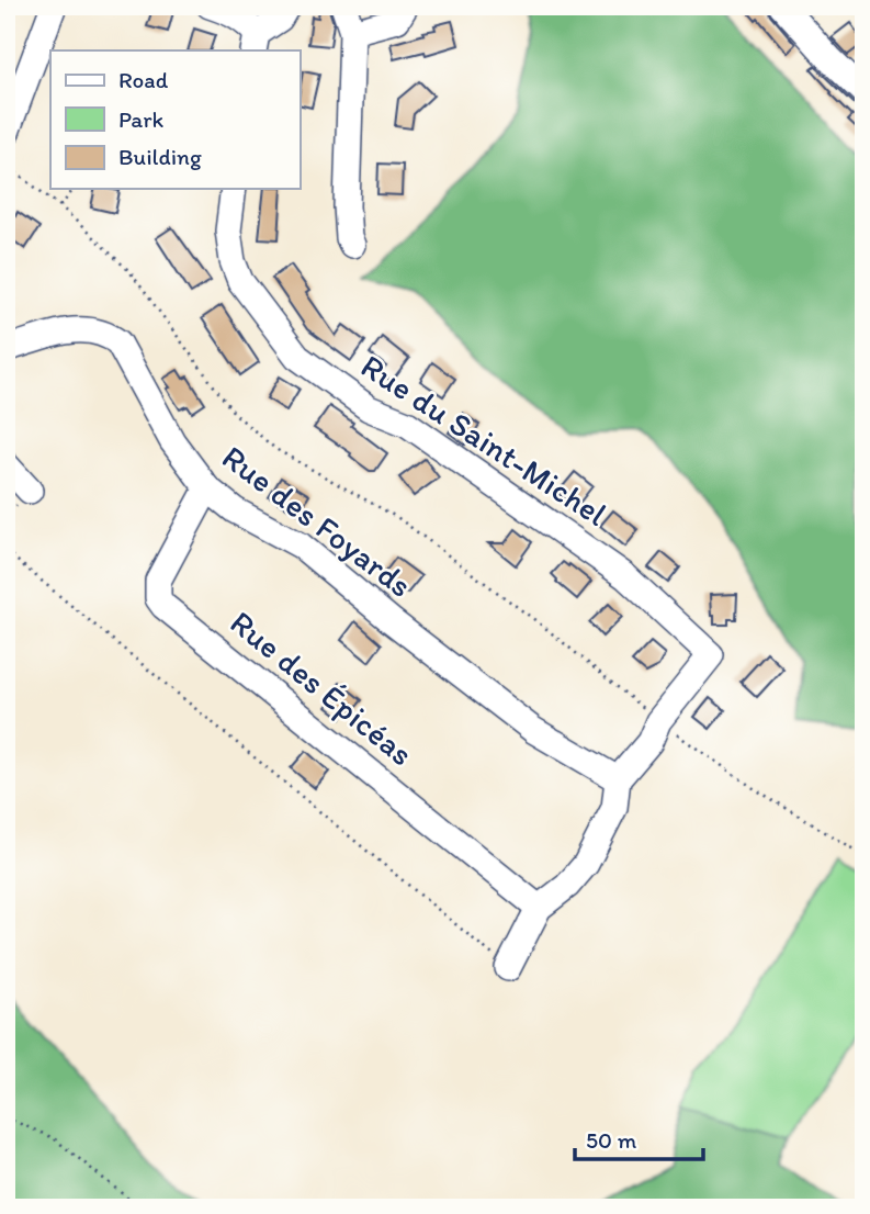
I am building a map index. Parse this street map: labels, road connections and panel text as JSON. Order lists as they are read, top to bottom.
{
  "streets": {
    "street": ["Rue du Saint-Michel", "Rue des Foyards", "Rue des Épicéas"]
  },
  "crossings": [
    ["Rue des Foyards", "Rue des Épicéas"]
  ],
  "legend": ["Road", "Park", "Building"],
  "scale_bar": "50 m"
}
